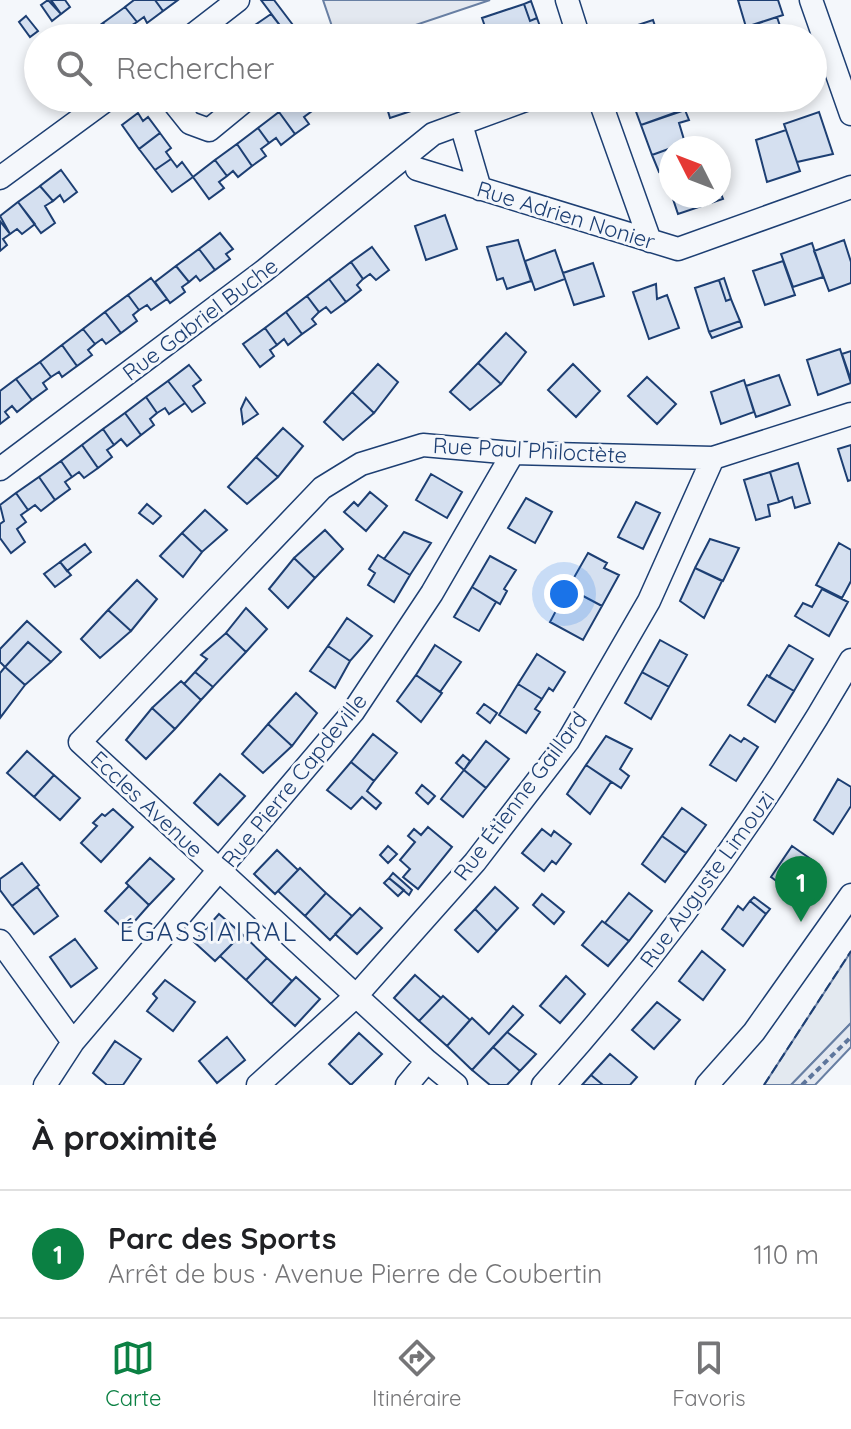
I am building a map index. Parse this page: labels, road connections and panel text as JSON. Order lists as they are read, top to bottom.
{
  "streets": {
    "street": [
      "Rue Adrien Nonier",
      "Rue Gabriel Buche",
      "Rue Paul Philoctète",
      "Rue Pierre Capdeville",
      "Rue Étienne Gaillard",
      "Eccles Avenue",
      "Rue Auguste Limouzi"
    ]
  },
  "crossings": [
    ["Rue Adrien Nonier", "Rue Gabriel Buche"],
    ["Rue Paul Philoctète", "Rue Pierre Capdeville"],
    ["Rue Paul Philoctète", "Rue Étienne Gaillard"],
    ["Rue Paul Philoctète", "Eccles Avenue"],
    ["Rue Pierre Capdeville", "Eccles Avenue"],
    ["Rue Étienne Gaillard", "Eccles Avenue"]
  ],
  "districts": ["ÉGASSIAIRAL"],
  "north": "top left",
  "page": {
    "search": "Rechercher",
    "pins": "1",
    "heading": "À proximité",
    "list": [
      {
        "mark": "1",
        "name": "Parc des Sports",
        "note": "Arrêt de bus · Avenue Pierre de Coubertin",
        "value": "110 m"
      }
    ],
    "nav": ["Carte", "Itinéraire", "Favoris"]
  }
}
